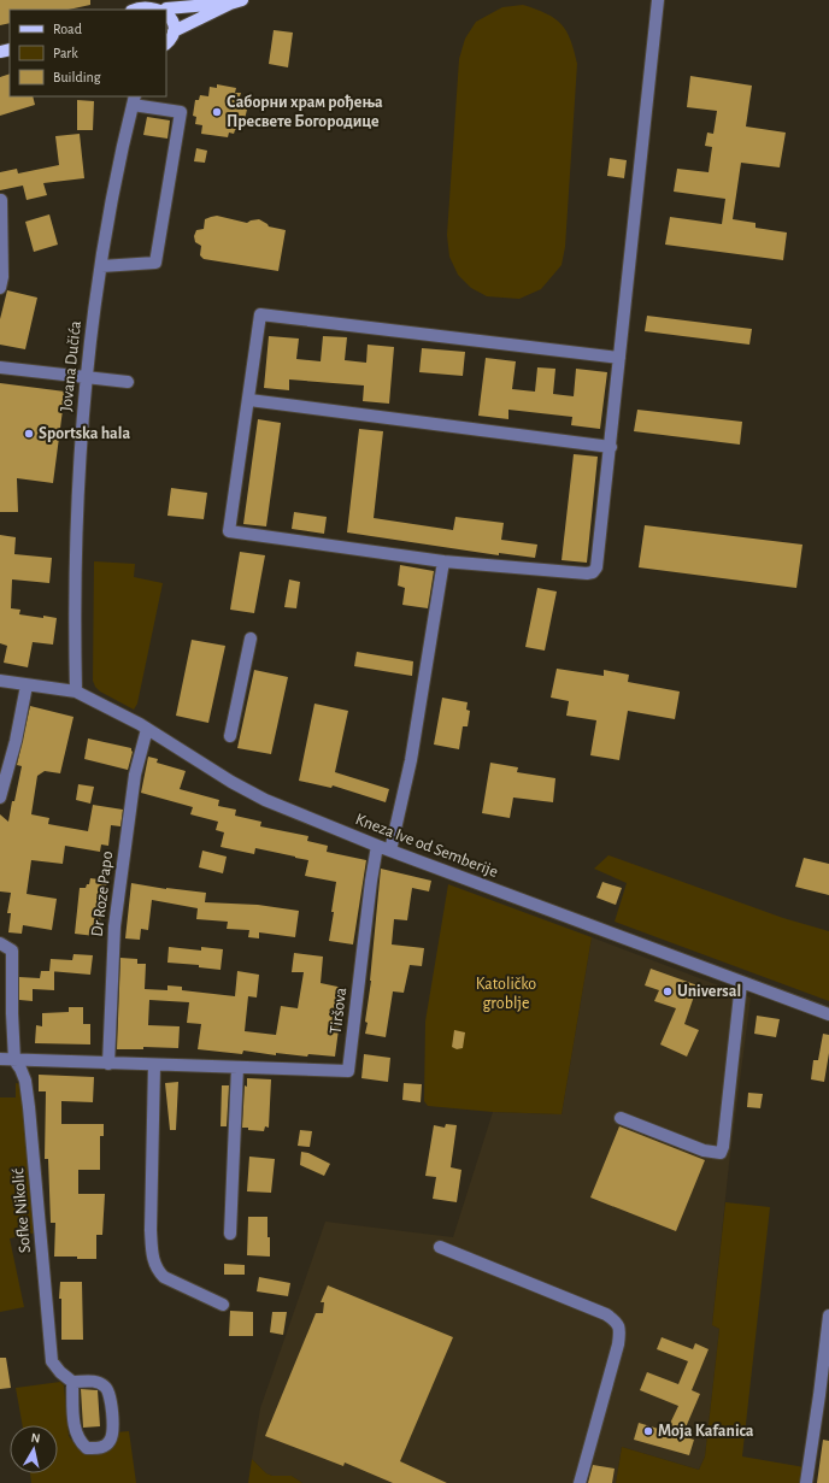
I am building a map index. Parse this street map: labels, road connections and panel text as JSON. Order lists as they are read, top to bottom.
{
  "streets": {
    "street": [
      "Jovana Dučića",
      "Kneza Ive od Semberije",
      "Dr Roze Papo",
      "Tiršova",
      "Sofke Nikolić"
    ]
  },
  "crossings": [
    ["Jovana Dučića", "Kneza Ive od Semberije"],
    ["Kneza Ive od Semberije", "Dr Roze Papo"],
    ["Kneza Ive od Semberije", "Tiršova"],
    ["Dr Roze Papo", "Tiršova"],
    ["Tiršova", "Sofke Nikolić"]
  ],
  "parks": ["Katoličko groblje"],
  "places": [
    "Саборни храм рођења Пресвете Богородице",
    "Sportska hala",
    "Universal",
    "Moja Kafanica"
  ],
  "legend": ["Road", "Park", "Building"],
  "north": "top"
}
